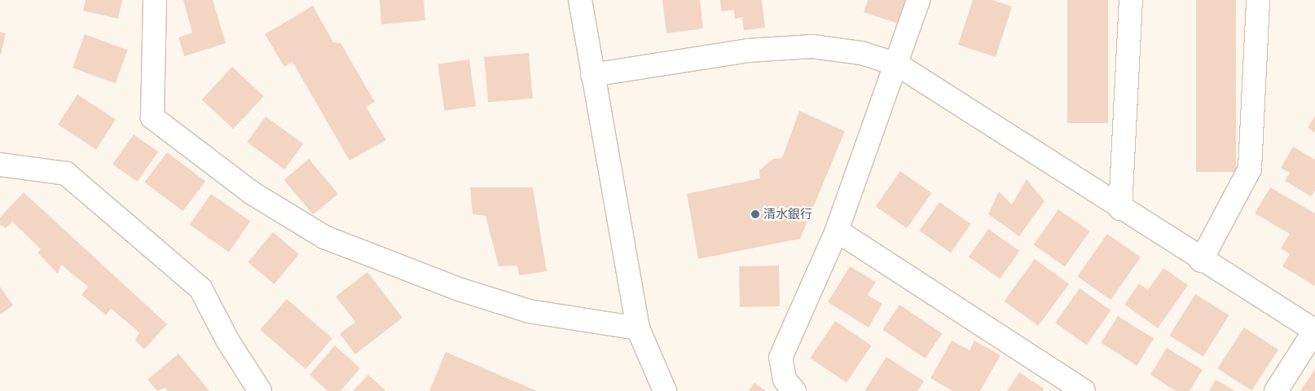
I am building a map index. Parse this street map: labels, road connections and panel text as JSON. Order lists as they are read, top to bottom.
{
  "places": ["清水銀行"]
}
